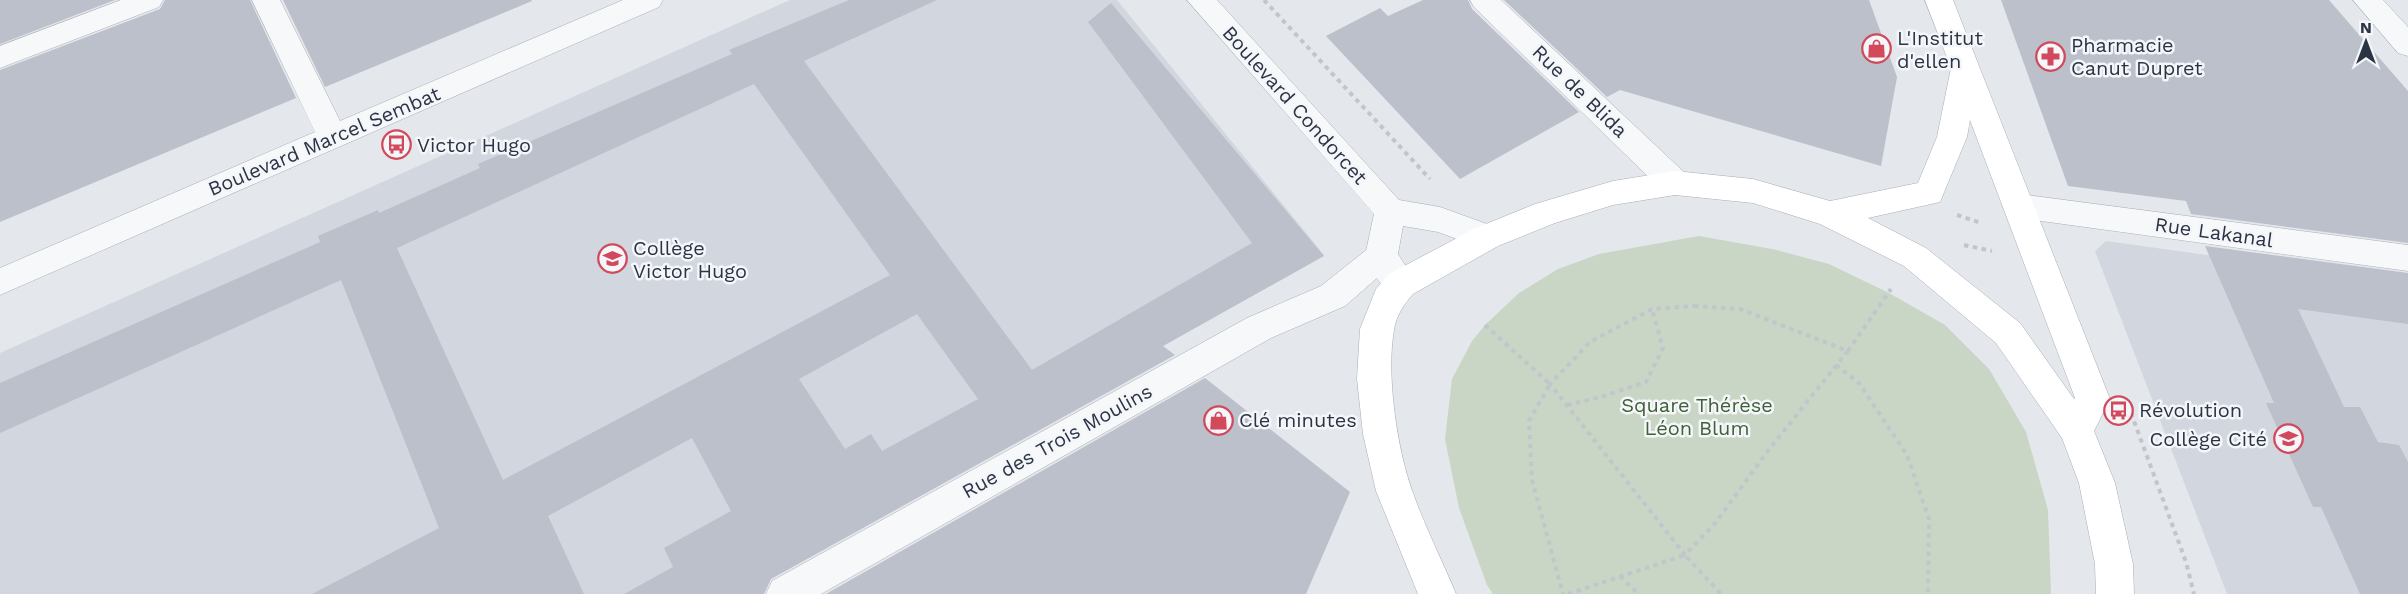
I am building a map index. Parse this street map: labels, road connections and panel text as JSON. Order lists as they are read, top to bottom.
{
  "streets": {
    "street": [
      "Rue de Blida",
      "Boulevard Condorcet",
      "Boulevard Marcel Sembat",
      "Rue Lakanal",
      "Rue des Trois Moulins"
    ]
  },
  "parks": ["Square Thérèse Léon Blum"],
  "places": {
    "shop": ["L'Institut d'ellen", "Clé minutes"],
    "pharmacy": ["Pharmacie Canut Dupret"],
    "bus stop": ["Victor Hugo", "Révolution"],
    "school or university": ["Collège Victor Hugo", "Collège Cité"]
  },
  "north": "top"
}
